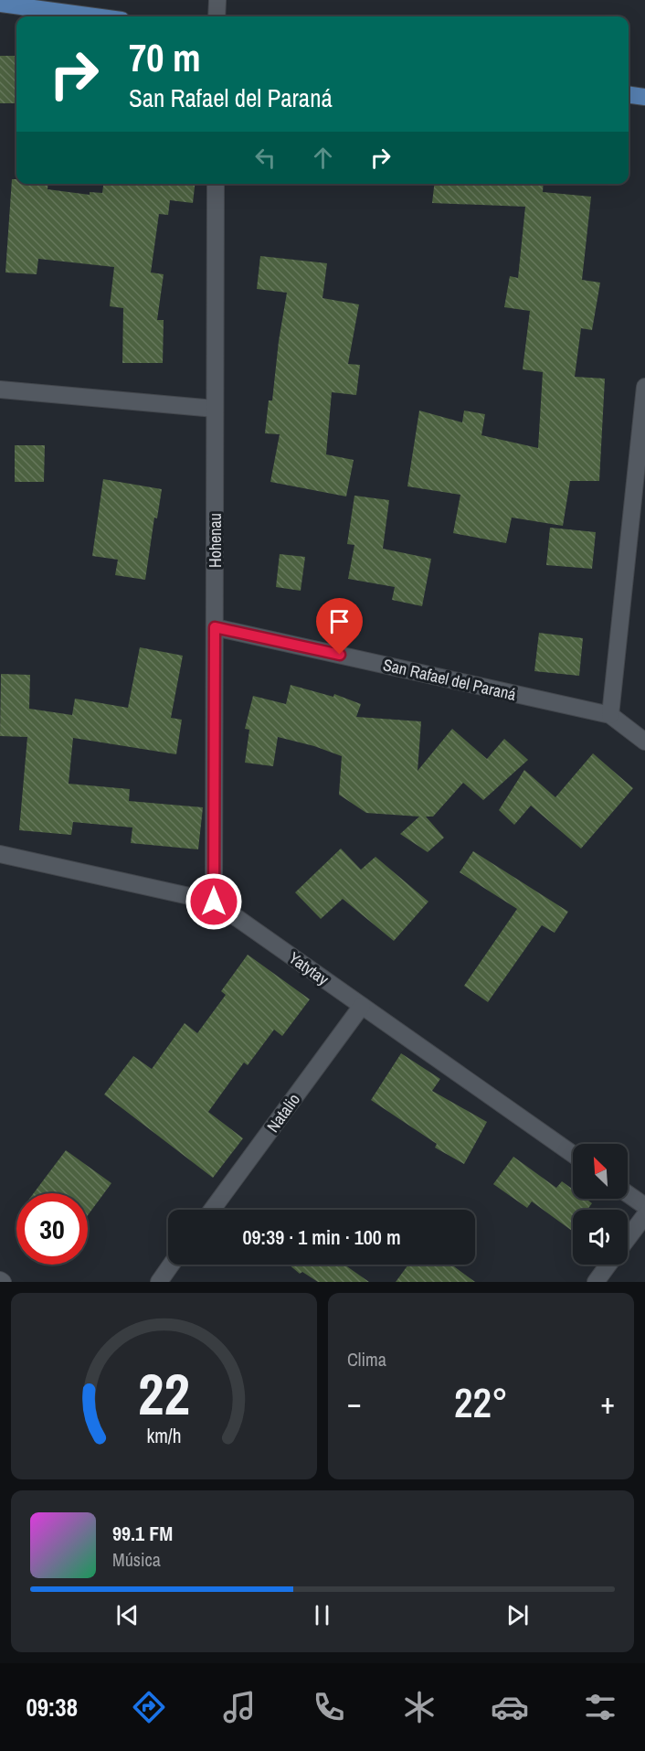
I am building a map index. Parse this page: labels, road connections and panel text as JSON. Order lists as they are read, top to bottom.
{
  "streets": {
    "street": [
      "Hohenau",
      "San Rafael del Paraná",
      "Yatytay",
      "Natalio"
    ]
  },
  "crossings": [
    ["Hohenau", "San Rafael del Paraná"],
    ["Hohenau", "Yatytay"],
    ["Yatytay", "Natalio"]
  ],
  "north": "top left",
  "page": {
    "turn": ["70 m", "San Rafael del Paraná"],
    "limit": "30",
    "trip": "09:39 · 1 min · 100 m",
    "tile": "Clima",
    "heat": ["−", "22°", "+"],
    "song": ["99.1 FM", "Música"],
    "tabs": "09:38",
    "gauge": ["22", "km/h"]
  }
}
